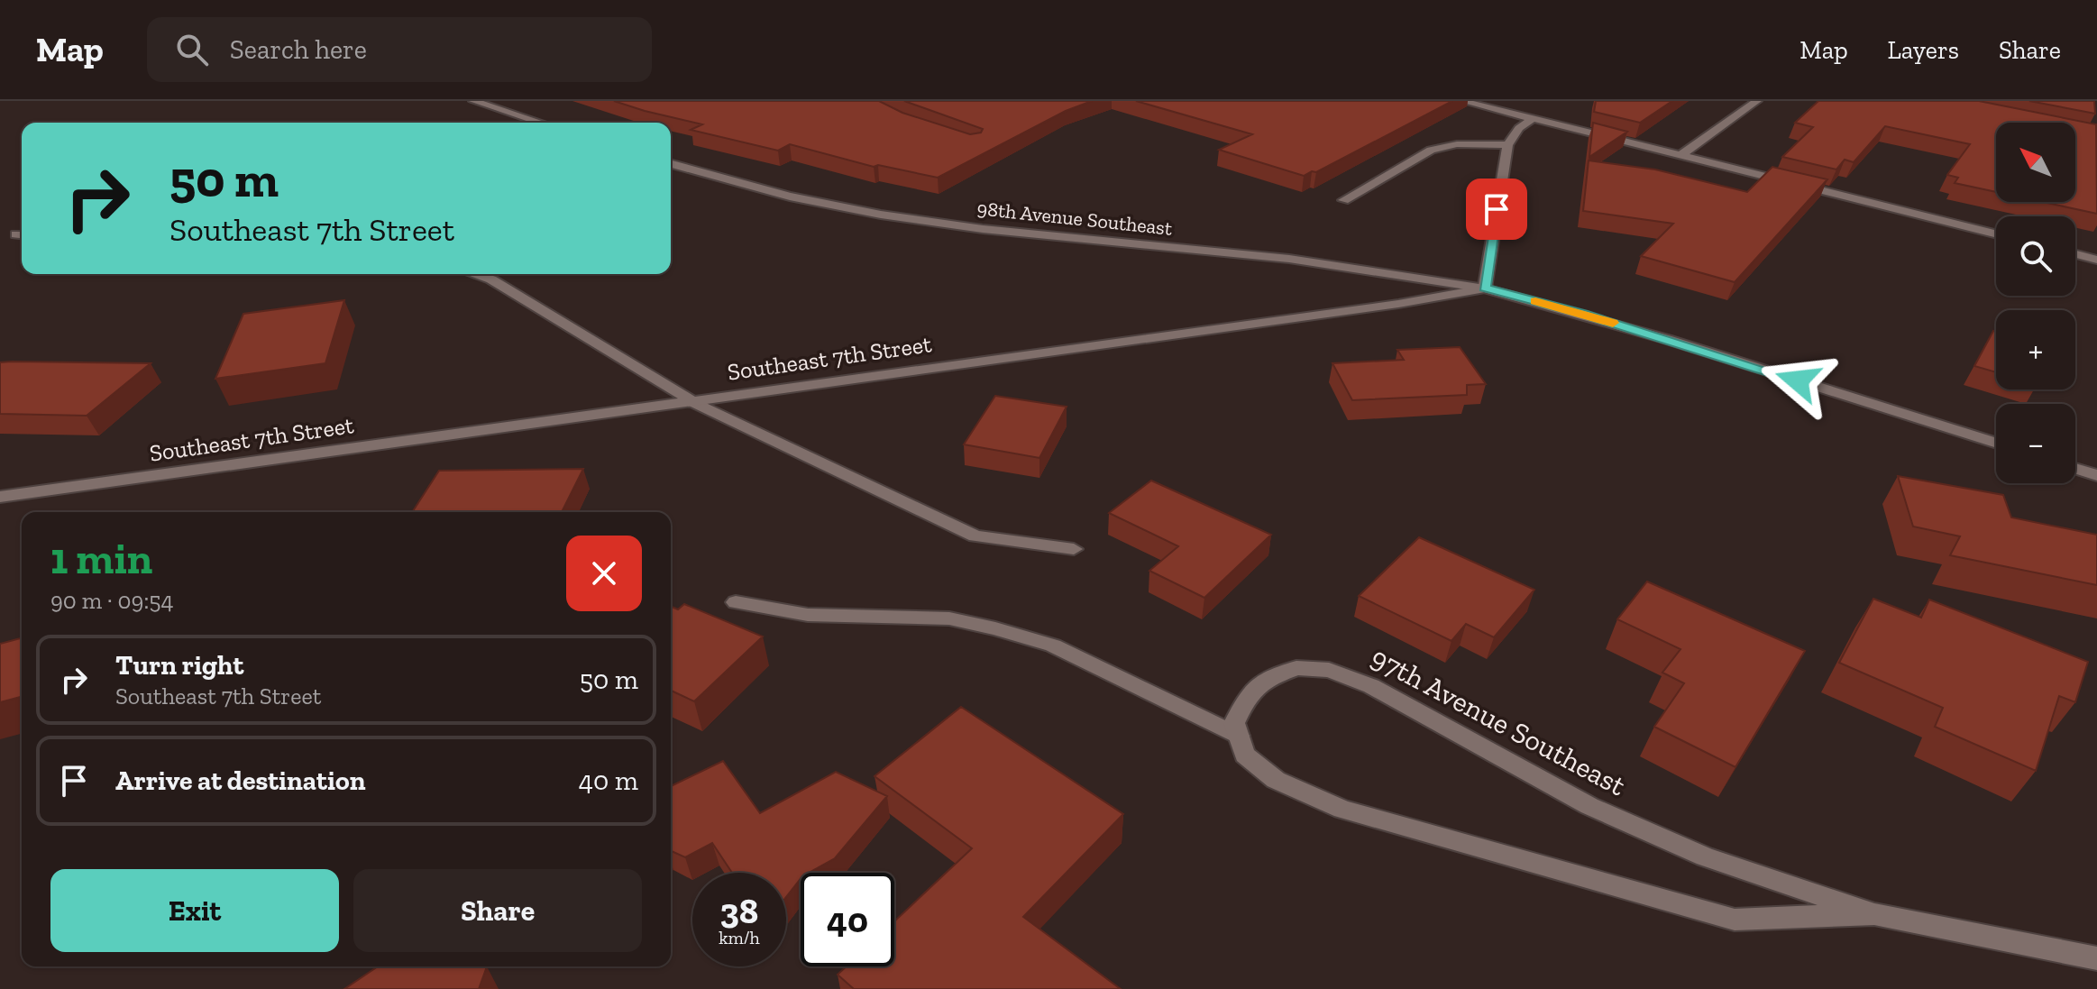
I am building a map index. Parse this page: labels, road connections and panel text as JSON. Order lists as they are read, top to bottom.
{
  "streets": {
    "street": ["98th Avenue Southeast", "Southeast 7th Street", "97th Avenue Southeast"]
  },
  "crossings": [
    ["98th Avenue Southeast", "Southeast 7th Street"]
  ],
  "north": "top left",
  "page": {
    "header": "Map",
    "search": "Search here",
    "nav": ["Map", "Layers", "Share"],
    "map_buttons": ["+", "−"],
    "turn": ["50 m", "Southeast 7th Street"],
    "heading": ["1 min", "90 m · 09:54"],
    "list": [
      {
        "name": "Turn right",
        "note": "Southeast 7th Street",
        "value": "50 m"
      },
      {
        "name": "Arrive at destination",
        "value": "40 m"
      }
    ],
    "buttons": ["Exit", "Share"],
    "speed": "38 km/h",
    "limit": "40"
  }
}
